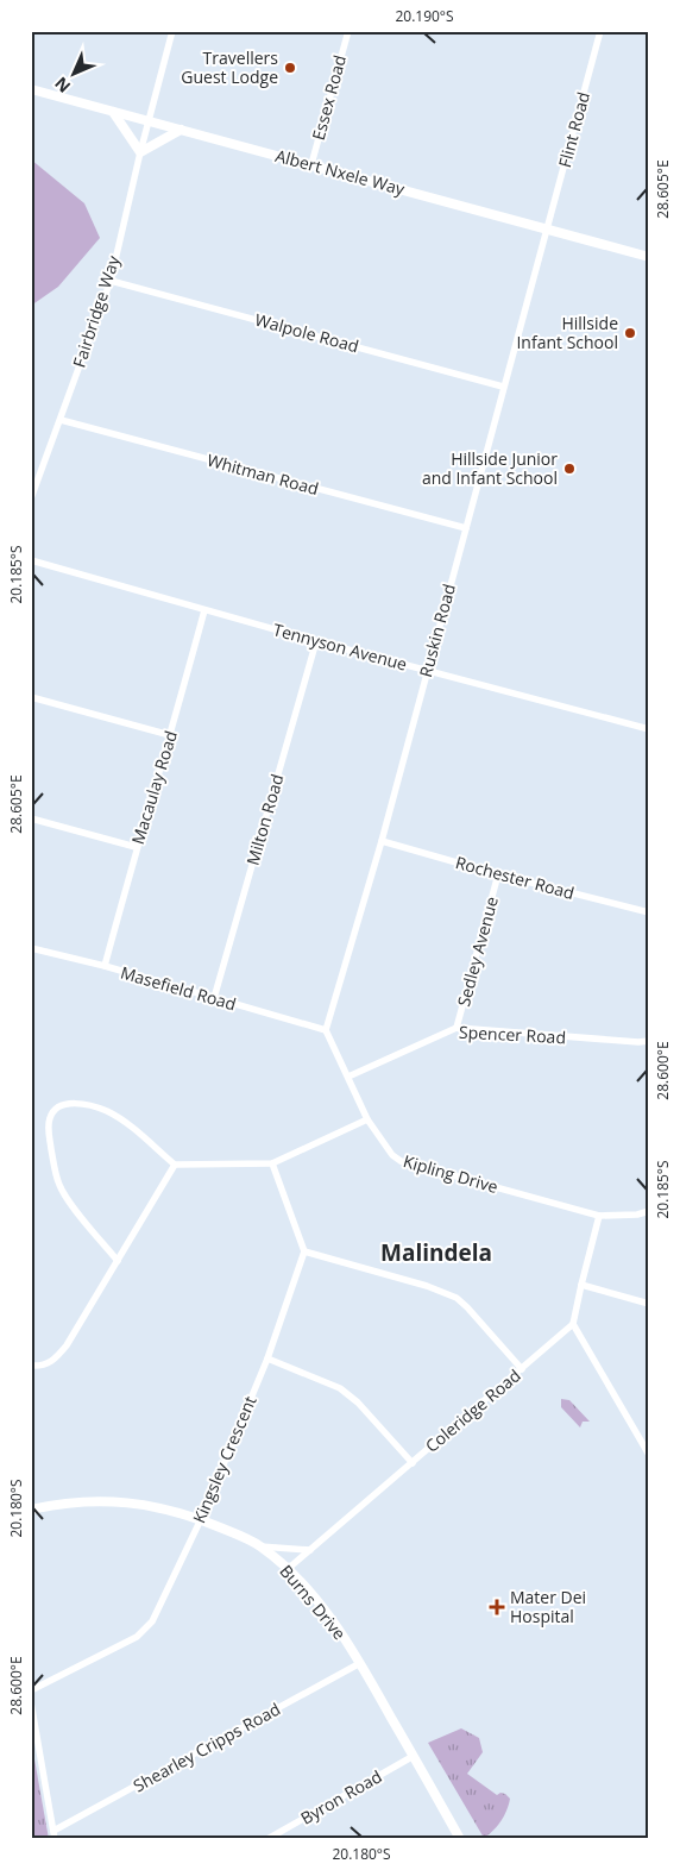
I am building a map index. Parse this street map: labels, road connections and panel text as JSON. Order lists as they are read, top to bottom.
{
  "streets": {
    "main road": ["Albert Nxele Way", "Burns Drive"],
    "street": [
      "Essex Road",
      "Flint Road",
      "Fairbridge Way",
      "Walpole Road",
      "Whitman Road",
      "Ruskin Road",
      "Tennyson Avenue",
      "Macaulay Road",
      "Milton Road",
      "Rochester Road",
      "Sedley Avenue",
      "Masefield Road",
      "Spencer Road",
      "Kipling Drive",
      "Coleridge Road",
      "Kingsley Crescent",
      "Shearley Cripps Road",
      "Byron Road"
    ]
  },
  "crossings": [
    ["Essex Road", "Albert Nxele Way"],
    ["Flint Road", "Albert Nxele Way"],
    ["Flint Road", "Ruskin Road"],
    ["Albert Nxele Way", "Fairbridge Way"],
    ["Albert Nxele Way", "Ruskin Road"],
    ["Fairbridge Way", "Walpole Road"],
    ["Fairbridge Way", "Whitman Road"],
    ["Walpole Road", "Ruskin Road"],
    ["Whitman Road", "Ruskin Road"],
    ["Ruskin Road", "Tennyson Avenue"],
    ["Ruskin Road", "Rochester Road"],
    ["Ruskin Road", "Masefield Road"],
    ["Ruskin Road", "Kipling Drive"],
    ["Tennyson Avenue", "Macaulay Road"],
    ["Tennyson Avenue", "Milton Road"],
    ["Macaulay Road", "Masefield Road"],
    ["Milton Road", "Masefield Road"],
    ["Rochester Road", "Sedley Avenue"],
    ["Sedley Avenue", "Spencer Road"],
    ["Masefield Road", "Kipling Drive"],
    ["Spencer Road", "Kipling Drive"],
    ["Coleridge Road", "Burns Drive"],
    ["Kingsley Crescent", "Burns Drive"],
    ["Burns Drive", "Shearley Cripps Road"],
    ["Burns Drive", "Byron Road"]
  ],
  "districts": ["Malindela"],
  "places": {
    "other": ["Travellers Guest Lodge", "Hillside Infant School", "Hillside Junior and Infant School"],
    "health": ["Mater Dei Hospital"]
  },
  "north": "bottom left",
  "coordinates": [
    "20.190°S",
    "28.605°E",
    "20.185°S",
    "28.600°E",
    "20.180°S"
  ]
}
